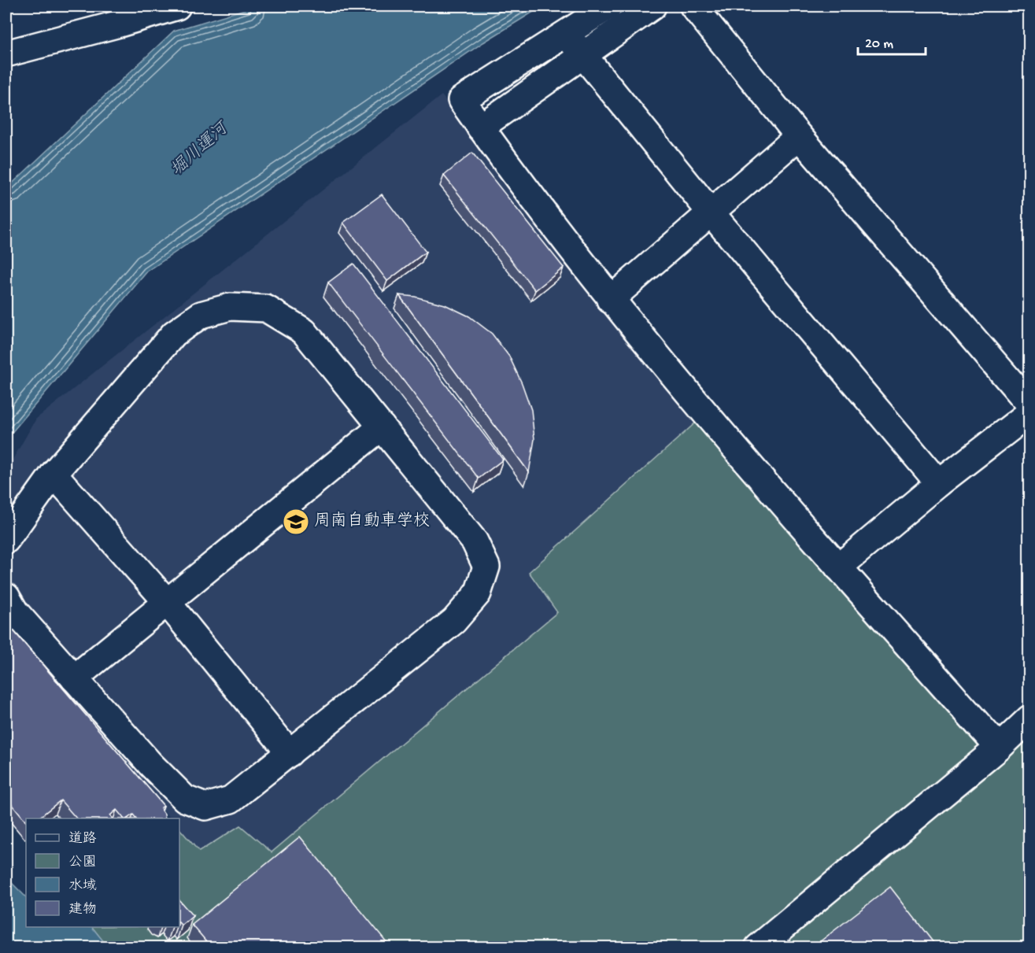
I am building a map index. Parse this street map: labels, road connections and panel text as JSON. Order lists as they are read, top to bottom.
{
  "water": ["堀川運河"],
  "places": {
    "school or university": ["周南自動車学校"]
  },
  "legend": [
    "道路",
    "公園",
    "水域",
    "建物"
  ],
  "scale_bar": "20 m"
}
